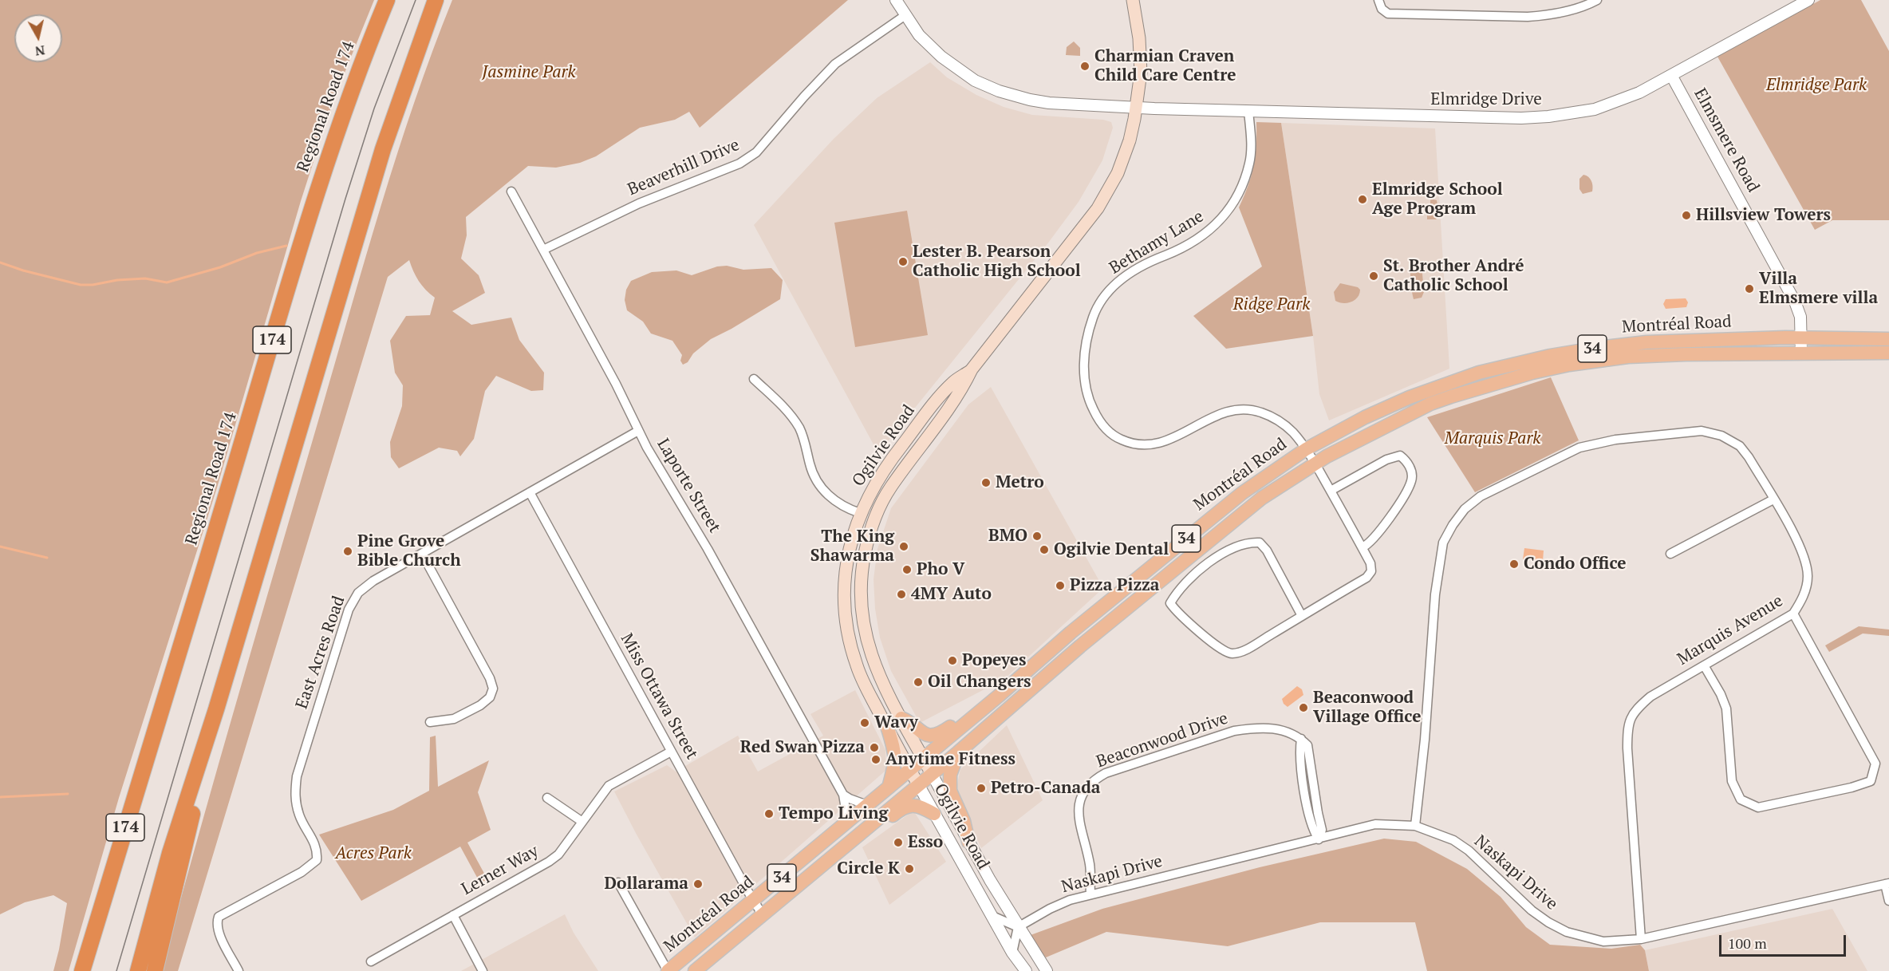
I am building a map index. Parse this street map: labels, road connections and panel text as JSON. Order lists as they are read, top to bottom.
{
  "streets": {
    "highway": ["Regional Road 174", "174"],
    "main road": ["Montréal Road", "34", "Ogilvie Road"],
    "street": [
      "Elmridge Drive",
      "Elmsmere Road",
      "Beaverhill Drive",
      "Bethamy Lane",
      "Laporte Street",
      "Marquis Avenue",
      "East Acres Road",
      "Miss Ottawa Street",
      "Beaconwood Drive",
      "Lerner Way",
      "Naskapi Drive"
    ]
  },
  "crossings": [
    ["Elmridge Drive", "Elmsmere Road"],
    ["Elmridge Drive", "Beaverhill Drive"],
    ["Elmridge Drive", "Bethamy Lane"],
    ["Elmridge Drive", "Ogilvie Road"],
    ["Elmsmere Road", "Montréal Road"],
    ["Beaverhill Drive", "Laporte Street"],
    ["Bethamy Lane", "Montréal Road"],
    ["Montréal Road", "Ogilvie Road"],
    ["Montréal Road", "Laporte Street"],
    ["Montréal Road", "Miss Ottawa Street"],
    ["Ogilvie Road", "Naskapi Drive"],
    ["Laporte Street", "East Acres Road"],
    ["Marquis Avenue", "Naskapi Drive"],
    ["East Acres Road", "Miss Ottawa Street"],
    ["Miss Ottawa Street", "Lerner Way"],
    ["Beaconwood Drive", "Naskapi Drive"]
  ],
  "parks": [
    "Jasmine Park",
    "Elmridge Park",
    "Ridge Park",
    "Marquis Park",
    "Acres Park"
  ],
  "places": [
    "Charmian Craven Child Care Centre",
    "Elmridge School Age Program",
    "Hillsview Towers",
    "Lester B. Pearson Catholic High School",
    "St. Brother André Catholic School",
    "Villa Elmsmere villa",
    "Metro",
    "BMO",
    "The King Shawarma",
    "Ogilvie Dental",
    "Pine Grove Bible Church",
    "Condo Office",
    "Pho V",
    "Pizza Pizza",
    "4MY Auto",
    "Popeyes",
    "Oil Changers",
    "Beaconwood Village Office",
    "Wavy",
    "Red Swan Pizza",
    "Anytime Fitness",
    "Petro-Canada",
    "Tempo Living",
    "Esso",
    "Circle K",
    "Dollarama"
  ],
  "scale_bar": "100 m",
  "north": "bottom"
}
